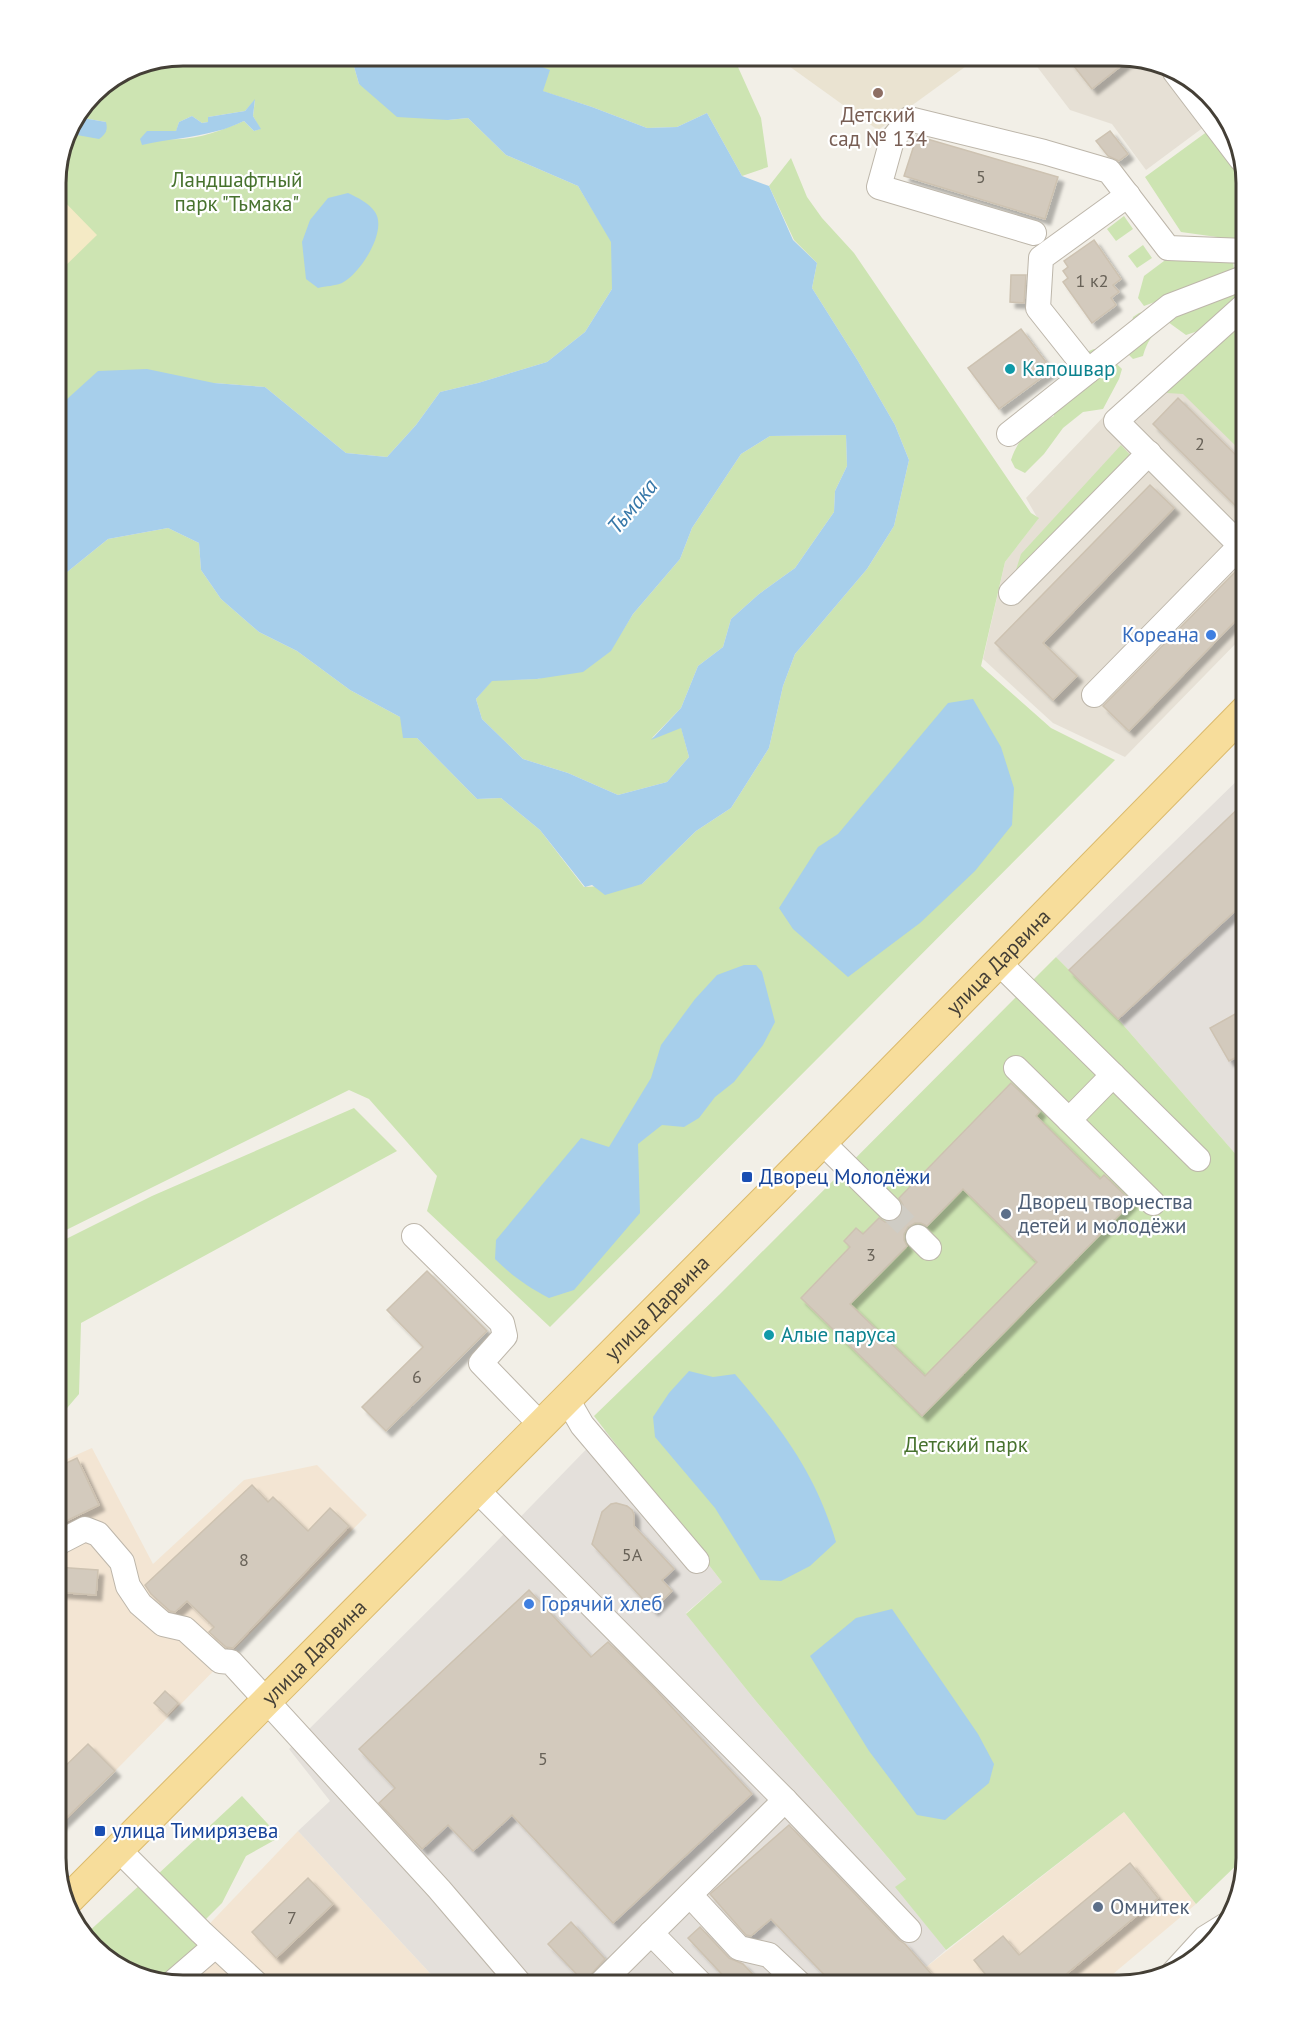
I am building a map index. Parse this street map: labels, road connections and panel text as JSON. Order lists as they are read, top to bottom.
{
  "streets": {
    "main road": ["улица Дарвина"]
  },
  "water": ["Тьмака"],
  "parks": ["Ландшафтный парк \"Тьмака\"", "Детский парк"],
  "places": {
    "other": [
      "Детский сад № 134",
      "Капошвар",
      "Кореана",
      "Дворец творчества детей и молодёжи",
      "Алые паруса",
      "Горячий хлеб",
      "Омнитек"
    ],
    "transit": ["Дворец Молодёжи", "улица Тимирязева"]
  },
  "house_numbers": [
    "5",
    "1 к2",
    "2",
    "3",
    "6",
    "5А",
    "8",
    "5",
    "7"
  ]
}
